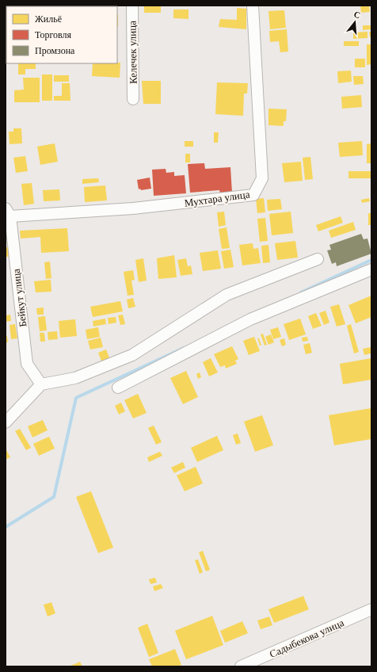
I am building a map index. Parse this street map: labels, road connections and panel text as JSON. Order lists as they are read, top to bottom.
{
  "streets": {
    "street": [
      "Келечек улица",
      "Мухтара улица",
      "Бейкут улица",
      "Садыбекова улица"
    ]
  },
  "crossings": [
    ["Мухтара улица", "Бейкут улица"]
  ],
  "legend": ["Жильё", "Торговля", "Промзона"],
  "north": "top"
}
